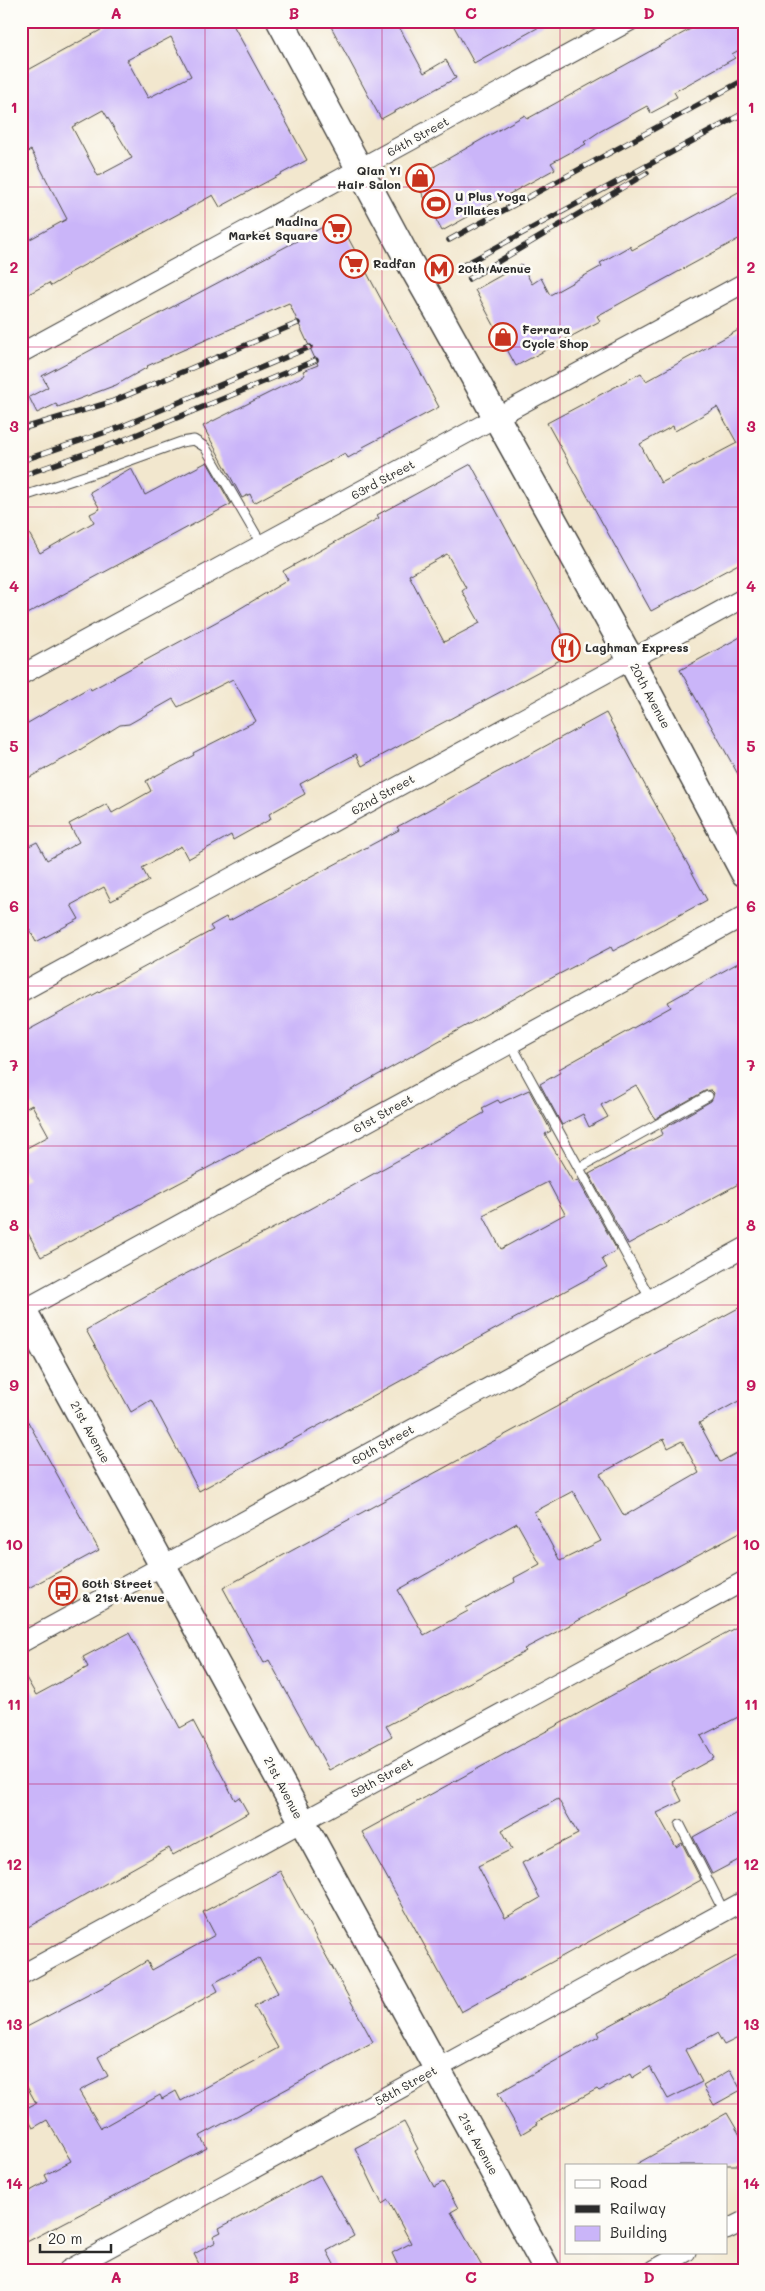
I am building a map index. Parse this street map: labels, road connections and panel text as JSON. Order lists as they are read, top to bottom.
{
  "streets": {
    "street": [
      "64th Street",
      "63rd Street",
      "20th Avenue",
      "62nd Street",
      "61st Street",
      "21st Avenue",
      "60th Street",
      "59th Street",
      "58th Street"
    ]
  },
  "crossings": [
    ["64th Street", "20th Avenue"],
    ["63rd Street", "20th Avenue"],
    ["20th Avenue", "62nd Street"],
    ["61st Street", "21st Avenue"],
    ["21st Avenue", "60th Street"],
    ["21st Avenue", "59th Street"],
    ["21st Avenue", "58th Street"]
  ],
  "places": {
    "shop": ["Qian Yi Hair Salon", "Ferrara Cycle Shop"],
    "sports": ["U Plus Yoga Pillates"],
    "supermarket": ["Madina Market Square", "Radfan"],
    "metro station": ["20th Avenue"],
    "restaurant": ["Laghman Express"],
    "bus stop": ["60th Street & 21st Avenue"]
  },
  "legend": ["Road", "Railway", "Building"],
  "scale_bar": "20 m",
  "grid": {
    "columns": [
      "A",
      "B",
      "C",
      "D"
    ],
    "rows": [
      "1",
      "2",
      "3",
      "4",
      "5",
      "6",
      "7",
      "8",
      "9",
      "10",
      "11",
      "12",
      "13",
      "14"
    ]
  }
}
